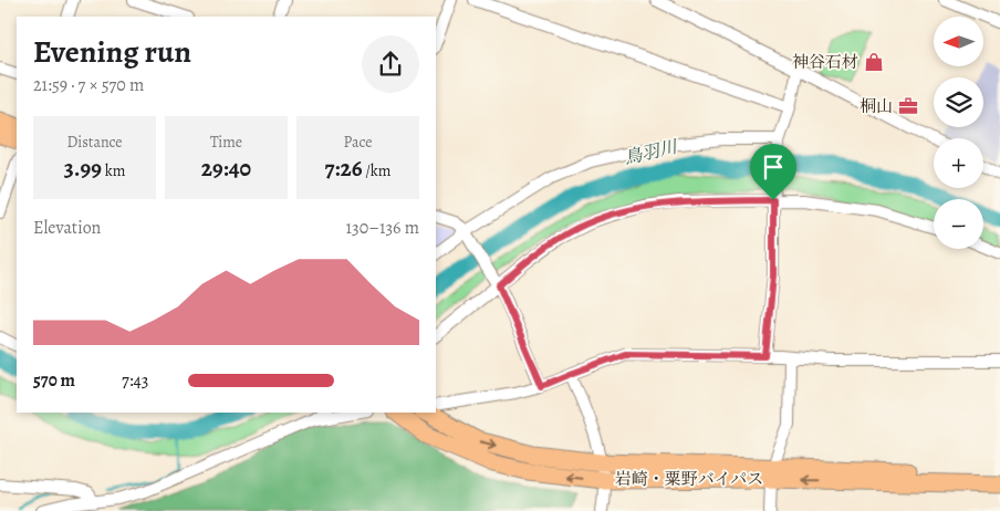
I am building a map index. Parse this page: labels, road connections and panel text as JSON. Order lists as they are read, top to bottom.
{
  "streets": {
    "highway": ["岩崎・粟野バイパス"]
  },
  "water": ["鳥羽川"],
  "places": {
    "shop": ["神谷石材"],
    "office": ["桐山"]
  },
  "north": "left",
  "page": {
    "map_buttons": ["+", "−"],
    "heading": ["Evening run", "21:59 · 7 × 570 m"],
    "stats": [
      ["Distance", "3.99 km"],
      ["Time", "29:40"],
      ["Pace", "7:26 /km"]
    ],
    "chart": ["Elevation", "130–136 m"],
    "list": [
      {
        "name": "570 m",
        "note": "7:43"
      }
    ]
  }
}
